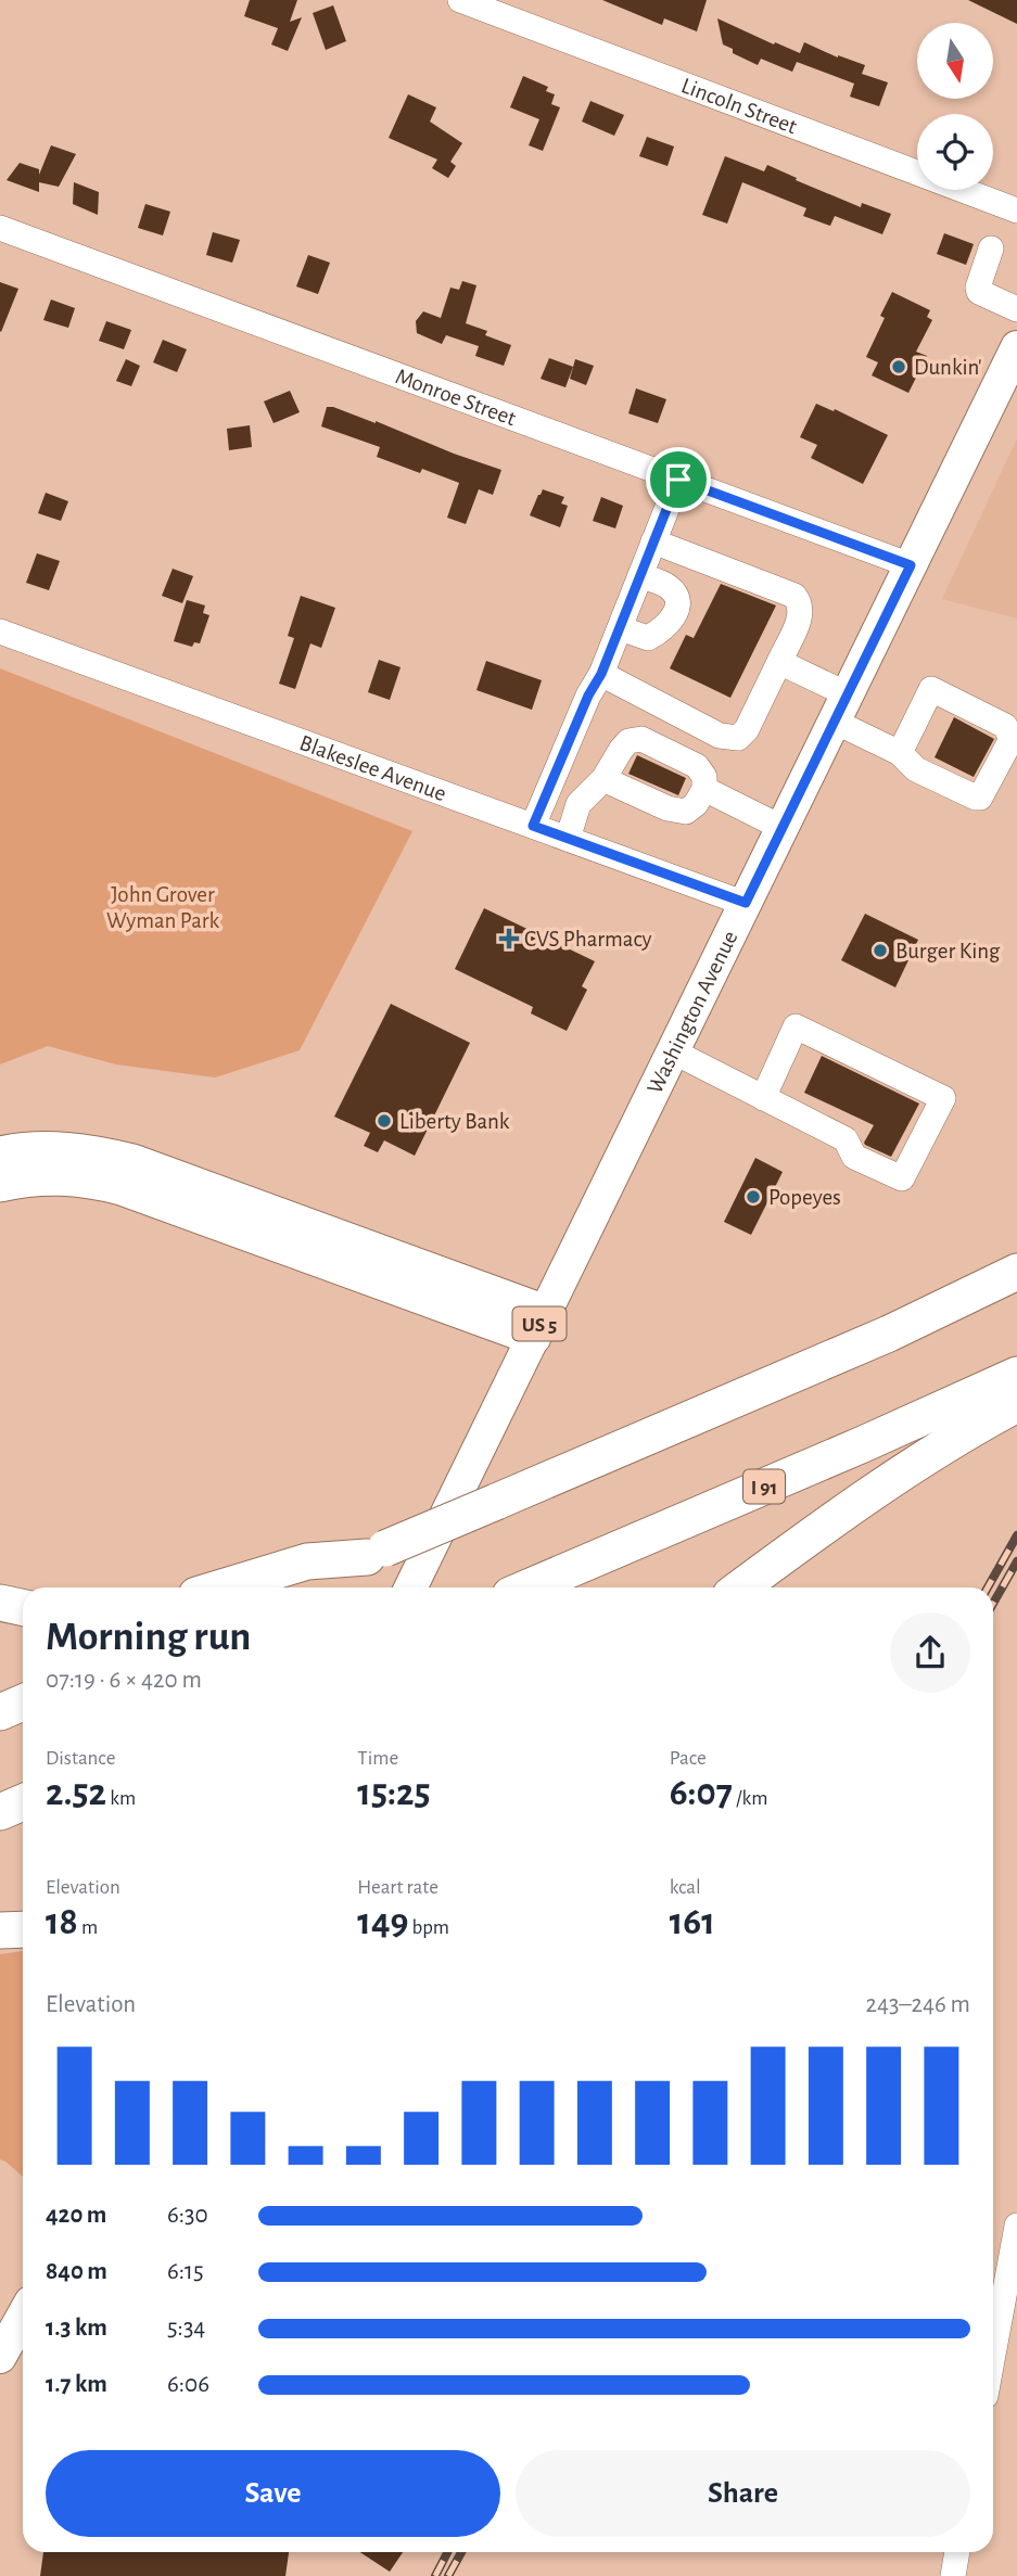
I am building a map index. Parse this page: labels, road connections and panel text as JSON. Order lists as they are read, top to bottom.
{
  "streets": {
    "highway": ["I 91"],
    "main road": ["Washington Avenue", "US 5"],
    "street": ["Lincoln Street", "Monroe Street", "Blakeslee Avenue"]
  },
  "crossings": [
    ["Monroe Street", "Washington Avenue"],
    ["Blakeslee Avenue", "Washington Avenue"]
  ],
  "parks": ["John Grover Wyman Park"],
  "places": {
    "other": [
      "Dunkin'",
      "Burger King",
      "Liberty Bank",
      "Popeyes"
    ],
    "health": ["CVS Pharmacy"]
  },
  "north": "bottom",
  "page": {
    "heading": ["Morning run", "07:19 · 6 × 420 m"],
    "stats": [
      ["Distance", "2.52 km"],
      ["Time", "15:25"],
      ["Pace", "6:07 /km"],
      ["Elevation", "18 m"],
      ["Heart rate", "149 bpm"],
      ["kcal", "161"]
    ],
    "chart": ["Elevation", "243–246 m"],
    "list": [
      {
        "name": "420 m",
        "note": "6:30"
      },
      {
        "name": "840 m",
        "note": "6:15"
      },
      {
        "name": "1.3 km",
        "note": "5:34"
      },
      {
        "name": "1.7 km",
        "note": "6:06"
      }
    ],
    "buttons": ["Save", "Share"]
  }
}
